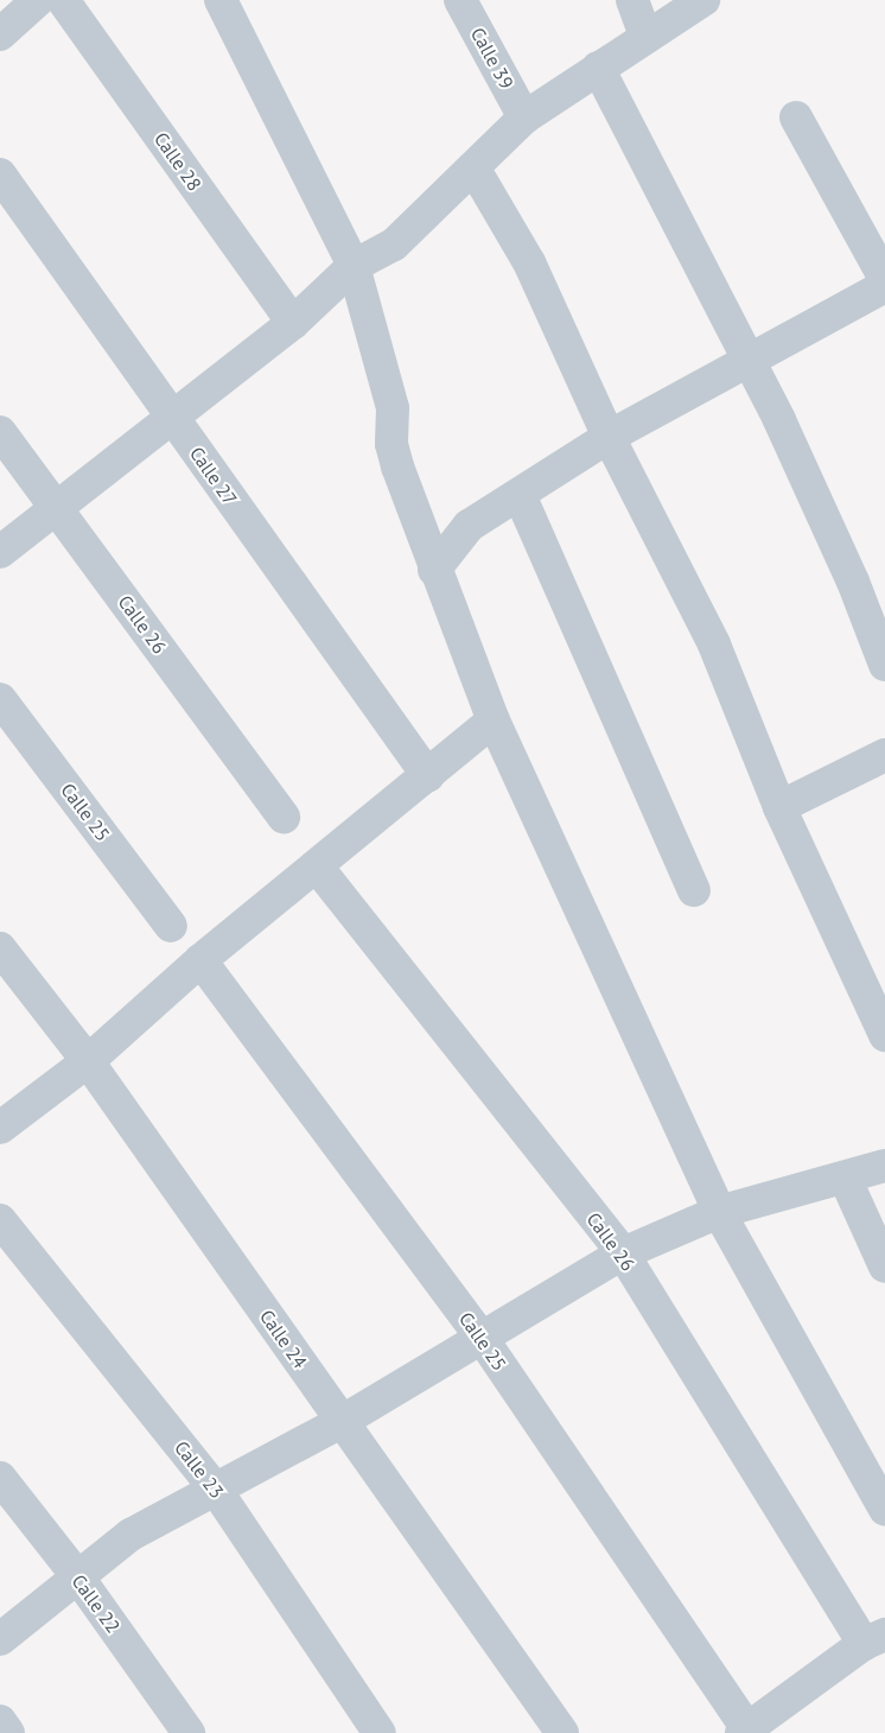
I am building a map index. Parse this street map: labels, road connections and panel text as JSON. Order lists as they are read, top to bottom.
{
  "streets": {
    "street": [
      "Calle 39",
      "Calle 28",
      "Calle 27",
      "Calle 26",
      "Calle 25",
      "Calle 24",
      "Calle 23",
      "Calle 22"
    ]
  }
}
